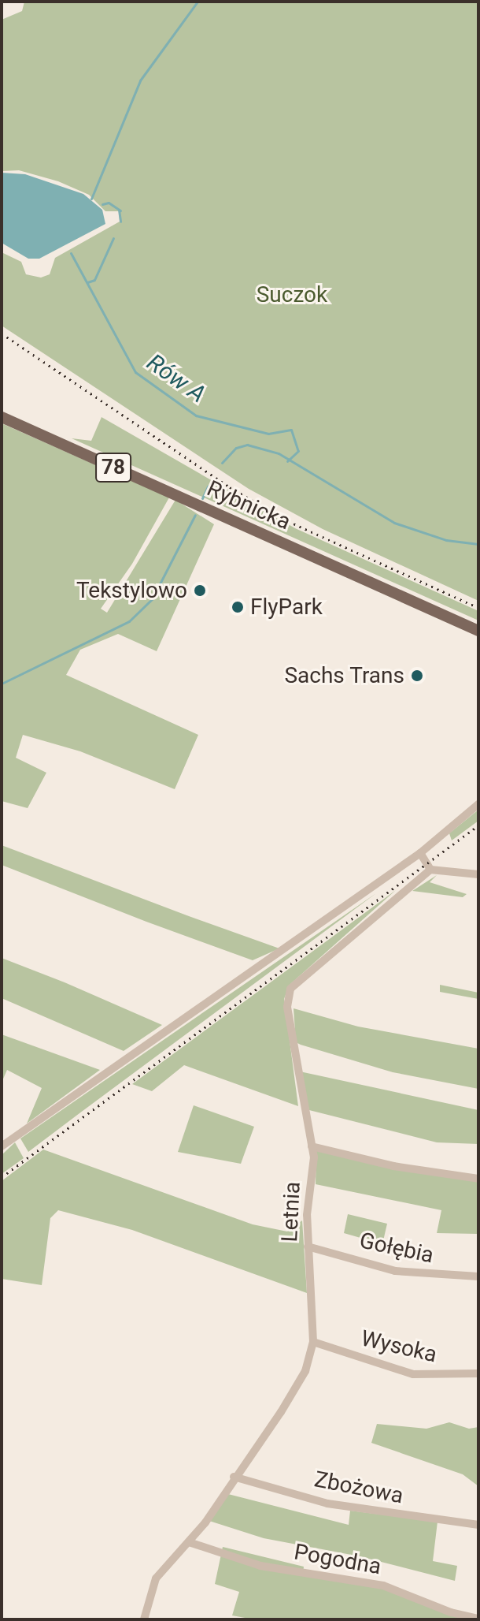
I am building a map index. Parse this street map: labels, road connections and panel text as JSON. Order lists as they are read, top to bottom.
{
  "streets": {
    "main road": ["78", "Rybnicka"],
    "street": [
      "Letnia",
      "Gołębia",
      "Wysoka",
      "Zbożowa",
      "Pogodna"
    ]
  },
  "crossings": [
    ["Letnia", "Gołębia"],
    ["Letnia", "Wysoka"],
    ["Letnia", "Zbożowa"],
    ["Letnia", "Pogodna"]
  ],
  "water": ["Rów A"],
  "parks": ["Suczok"],
  "places": ["Tekstylowo", "FlyPark", "Sachs Trans"]
}
